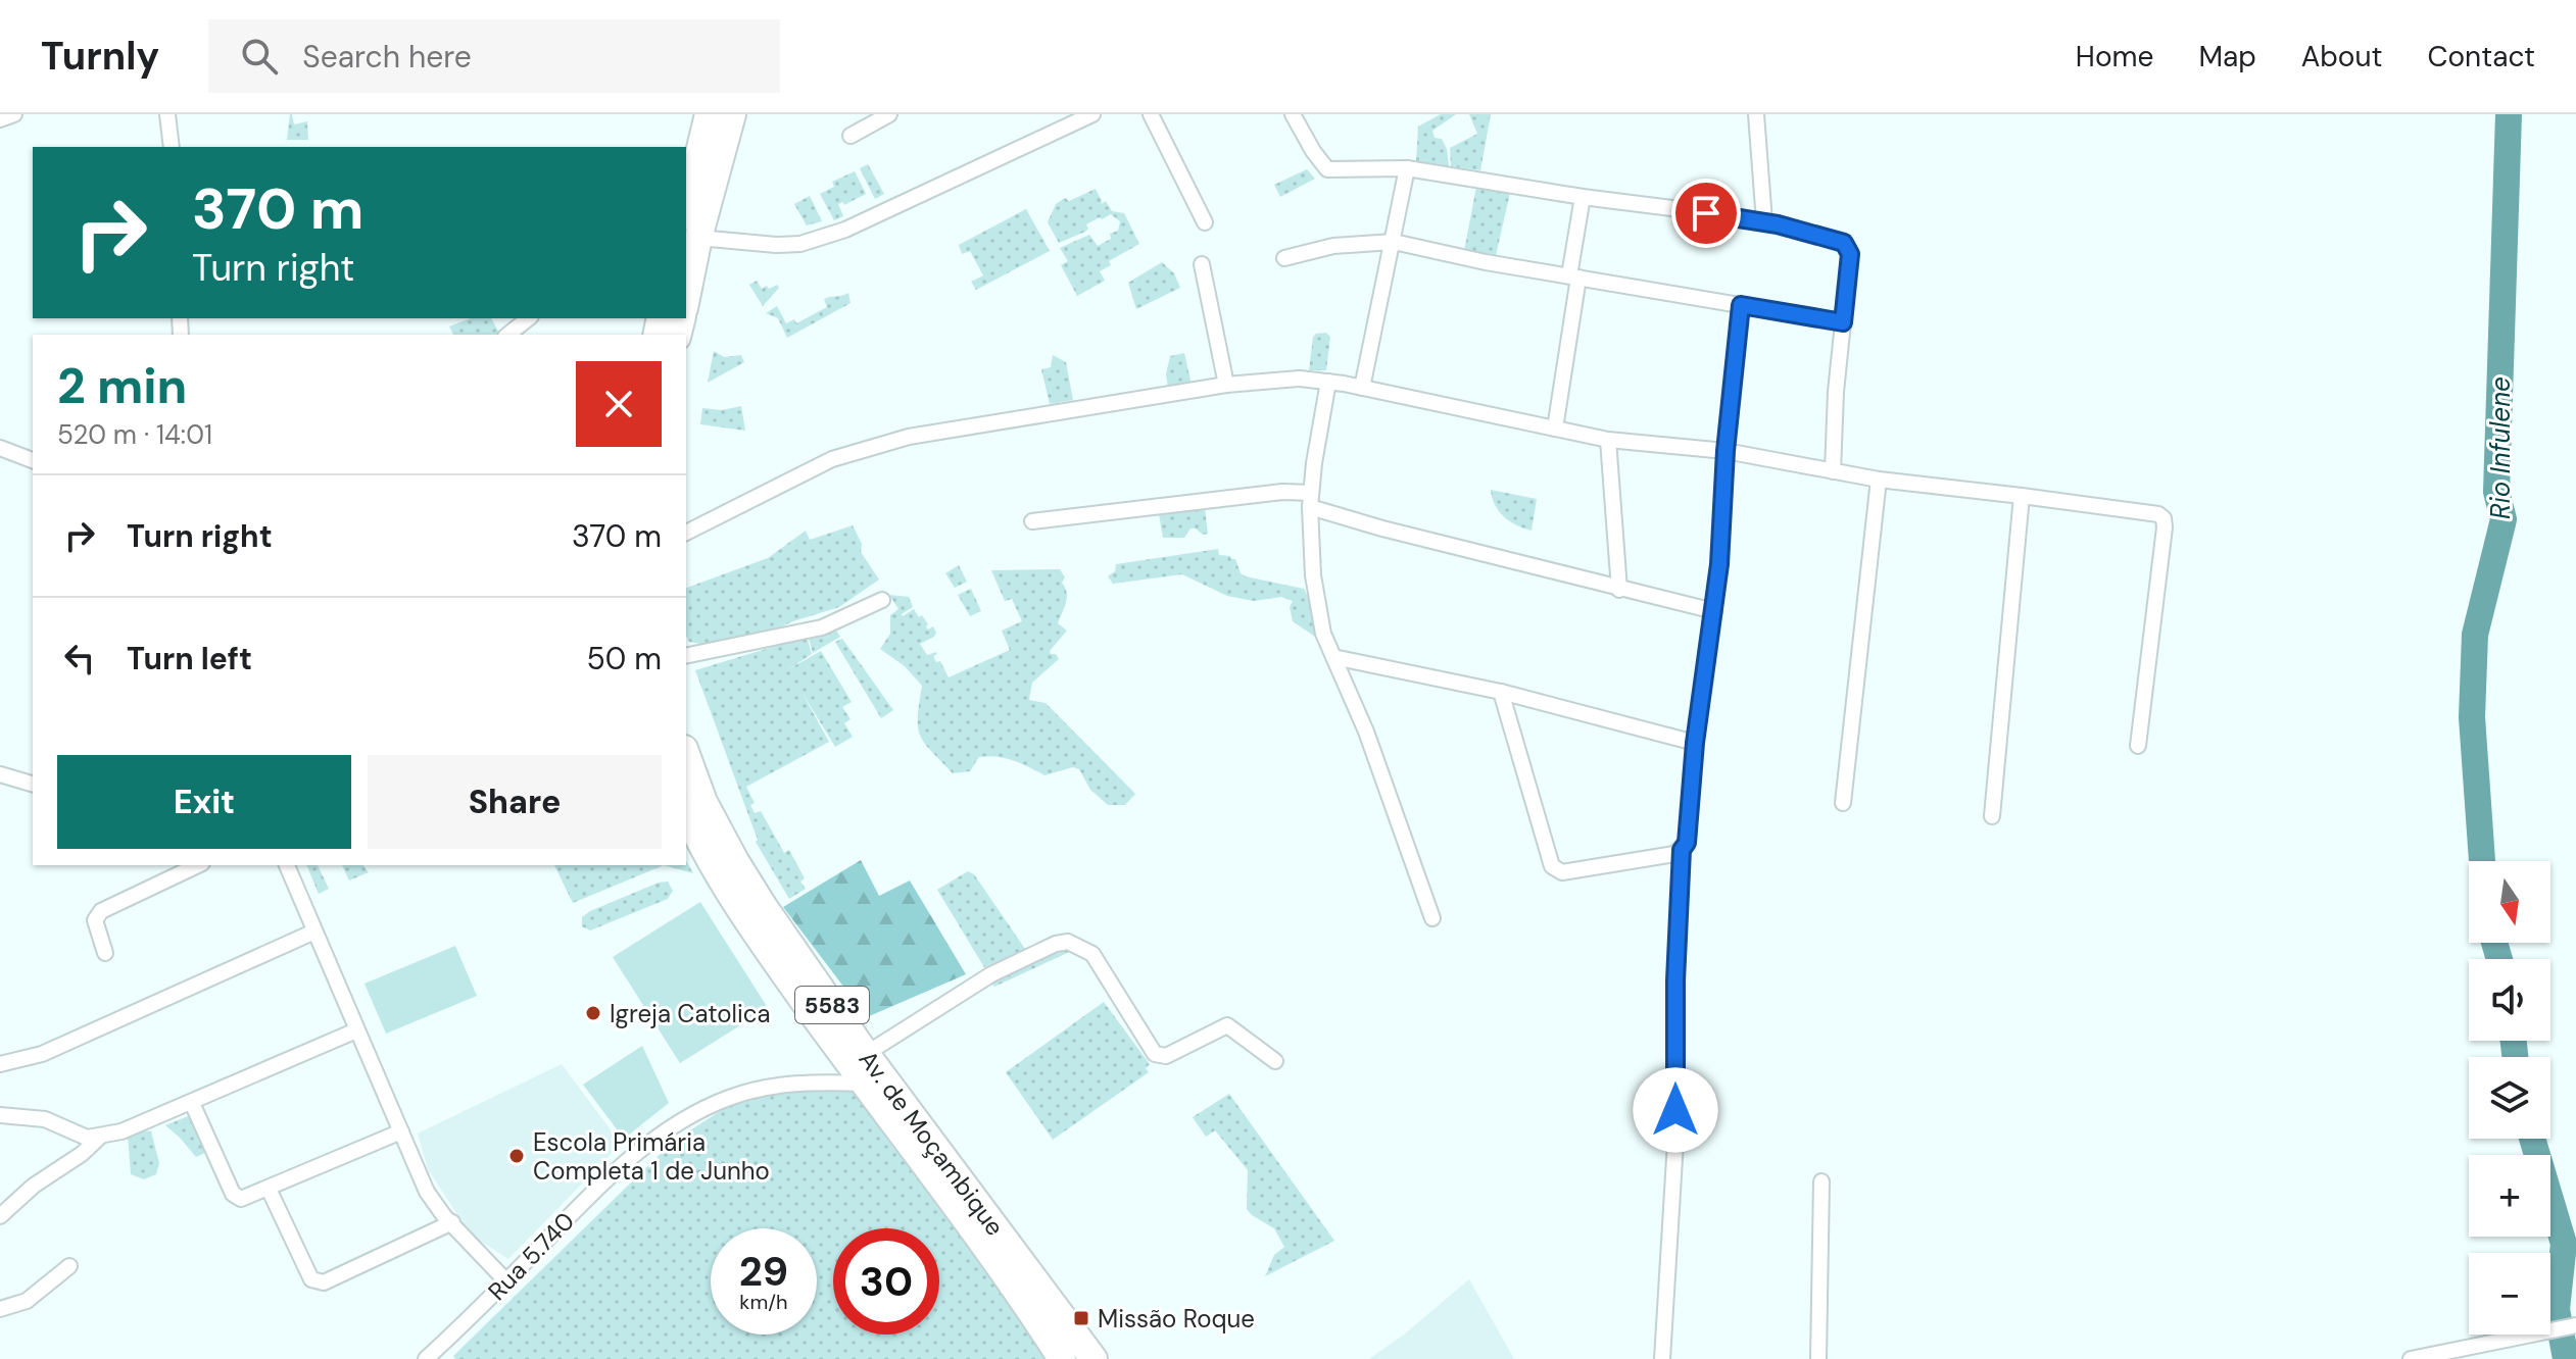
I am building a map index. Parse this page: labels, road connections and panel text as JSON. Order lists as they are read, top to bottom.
{
  "streets": {
    "highway": ["5583", "Av. de Moçambique"],
    "street": ["Rua 5.740"]
  },
  "crossings": [
    ["Av. de Moçambique", "Rua 5.740"]
  ],
  "water": ["Rio Infulene"],
  "places": {
    "other": ["Igreja Catolica", "Escola Primária Completa 1 de Junho"],
    "transit": ["Missão Roque"]
  },
  "north": "bottom",
  "page": {
    "header": "Turnly",
    "search": "Search here",
    "nav": [
      "Home",
      "Map",
      "About",
      "Contact"
    ],
    "turn": ["370 m", "Turn right"],
    "heading": ["2 min", "520 m · 14:01"],
    "list": [
      {
        "name": "Turn right",
        "value": "370 m"
      },
      {
        "name": "Turn left",
        "value": "50 m"
      }
    ],
    "buttons": ["Exit", "Share"],
    "map_buttons": ["+", "−"],
    "speed": "29 km/h",
    "limit": "30"
  }
}
